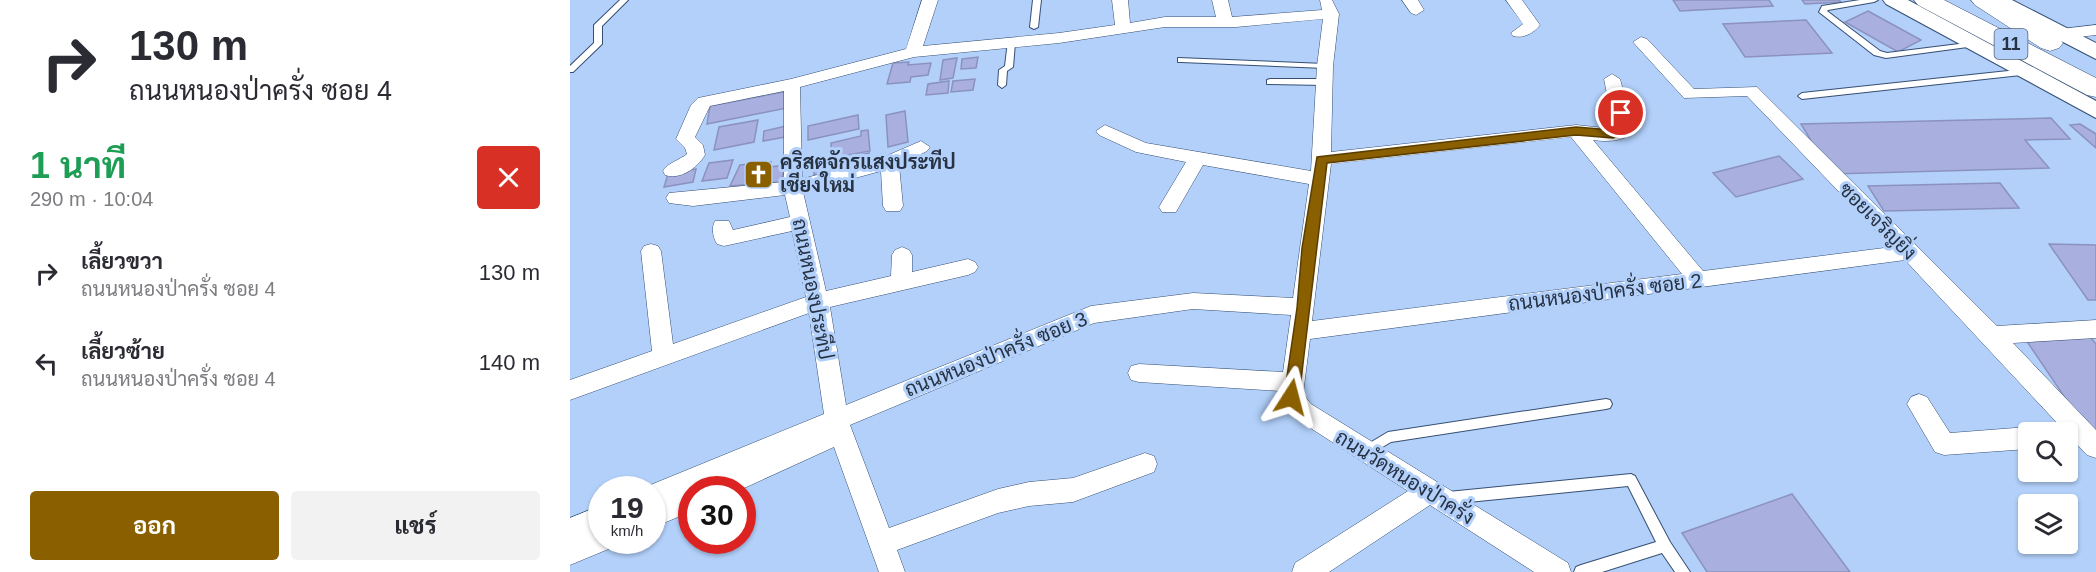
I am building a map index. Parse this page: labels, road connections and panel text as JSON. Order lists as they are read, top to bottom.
{
  "streets": {
    "highway": ["11"],
    "street": [
      "ซอยเจริญยิ่ง",
      "ถนนหนองประทีป",
      "ถนนหนองป่าครั่ง ซอย 2",
      "ถนนหนองป่าครั่ง ซอย 3",
      "ถนนวัดหนองป่าครั่ง"
    ]
  },
  "crossings": [
    ["ซอยเจริญยิ่ง", "ถนนหนองป่าครั่ง ซอย 2"],
    ["ถนนหนองประทีป", "ถนนหนองป่าครั่ง ซอย 3"],
    ["ถนนหนองป่าครั่ง ซอย 2", "ถนนวัดหนองป่าครั่ง"],
    ["ถนนหนองป่าครั่ง ซอย 3", "ถนนวัดหนองป่าครั่ง"]
  ],
  "places": {
    "church": ["คริสตจักรแสงประทีป เชียงใหม่"]
  },
  "page": {
    "turn": ["130 m", "ถนนหนองป่าครั่ง ซอย 4"],
    "heading": ["1 นาที", "290 m · 10:04"],
    "list": [
      {
        "name": "เลี้ยวขวา",
        "note": "ถนนหนองป่าครั่ง ซอย 4",
        "value": "130 m"
      },
      {
        "name": "เลี้ยวซ้าย",
        "note": "ถนนหนองป่าครั่ง ซอย 4",
        "value": "140 m"
      }
    ],
    "speed": "19 km/h",
    "limit": "30",
    "buttons": ["ออก", "แชร์"]
  }
}
